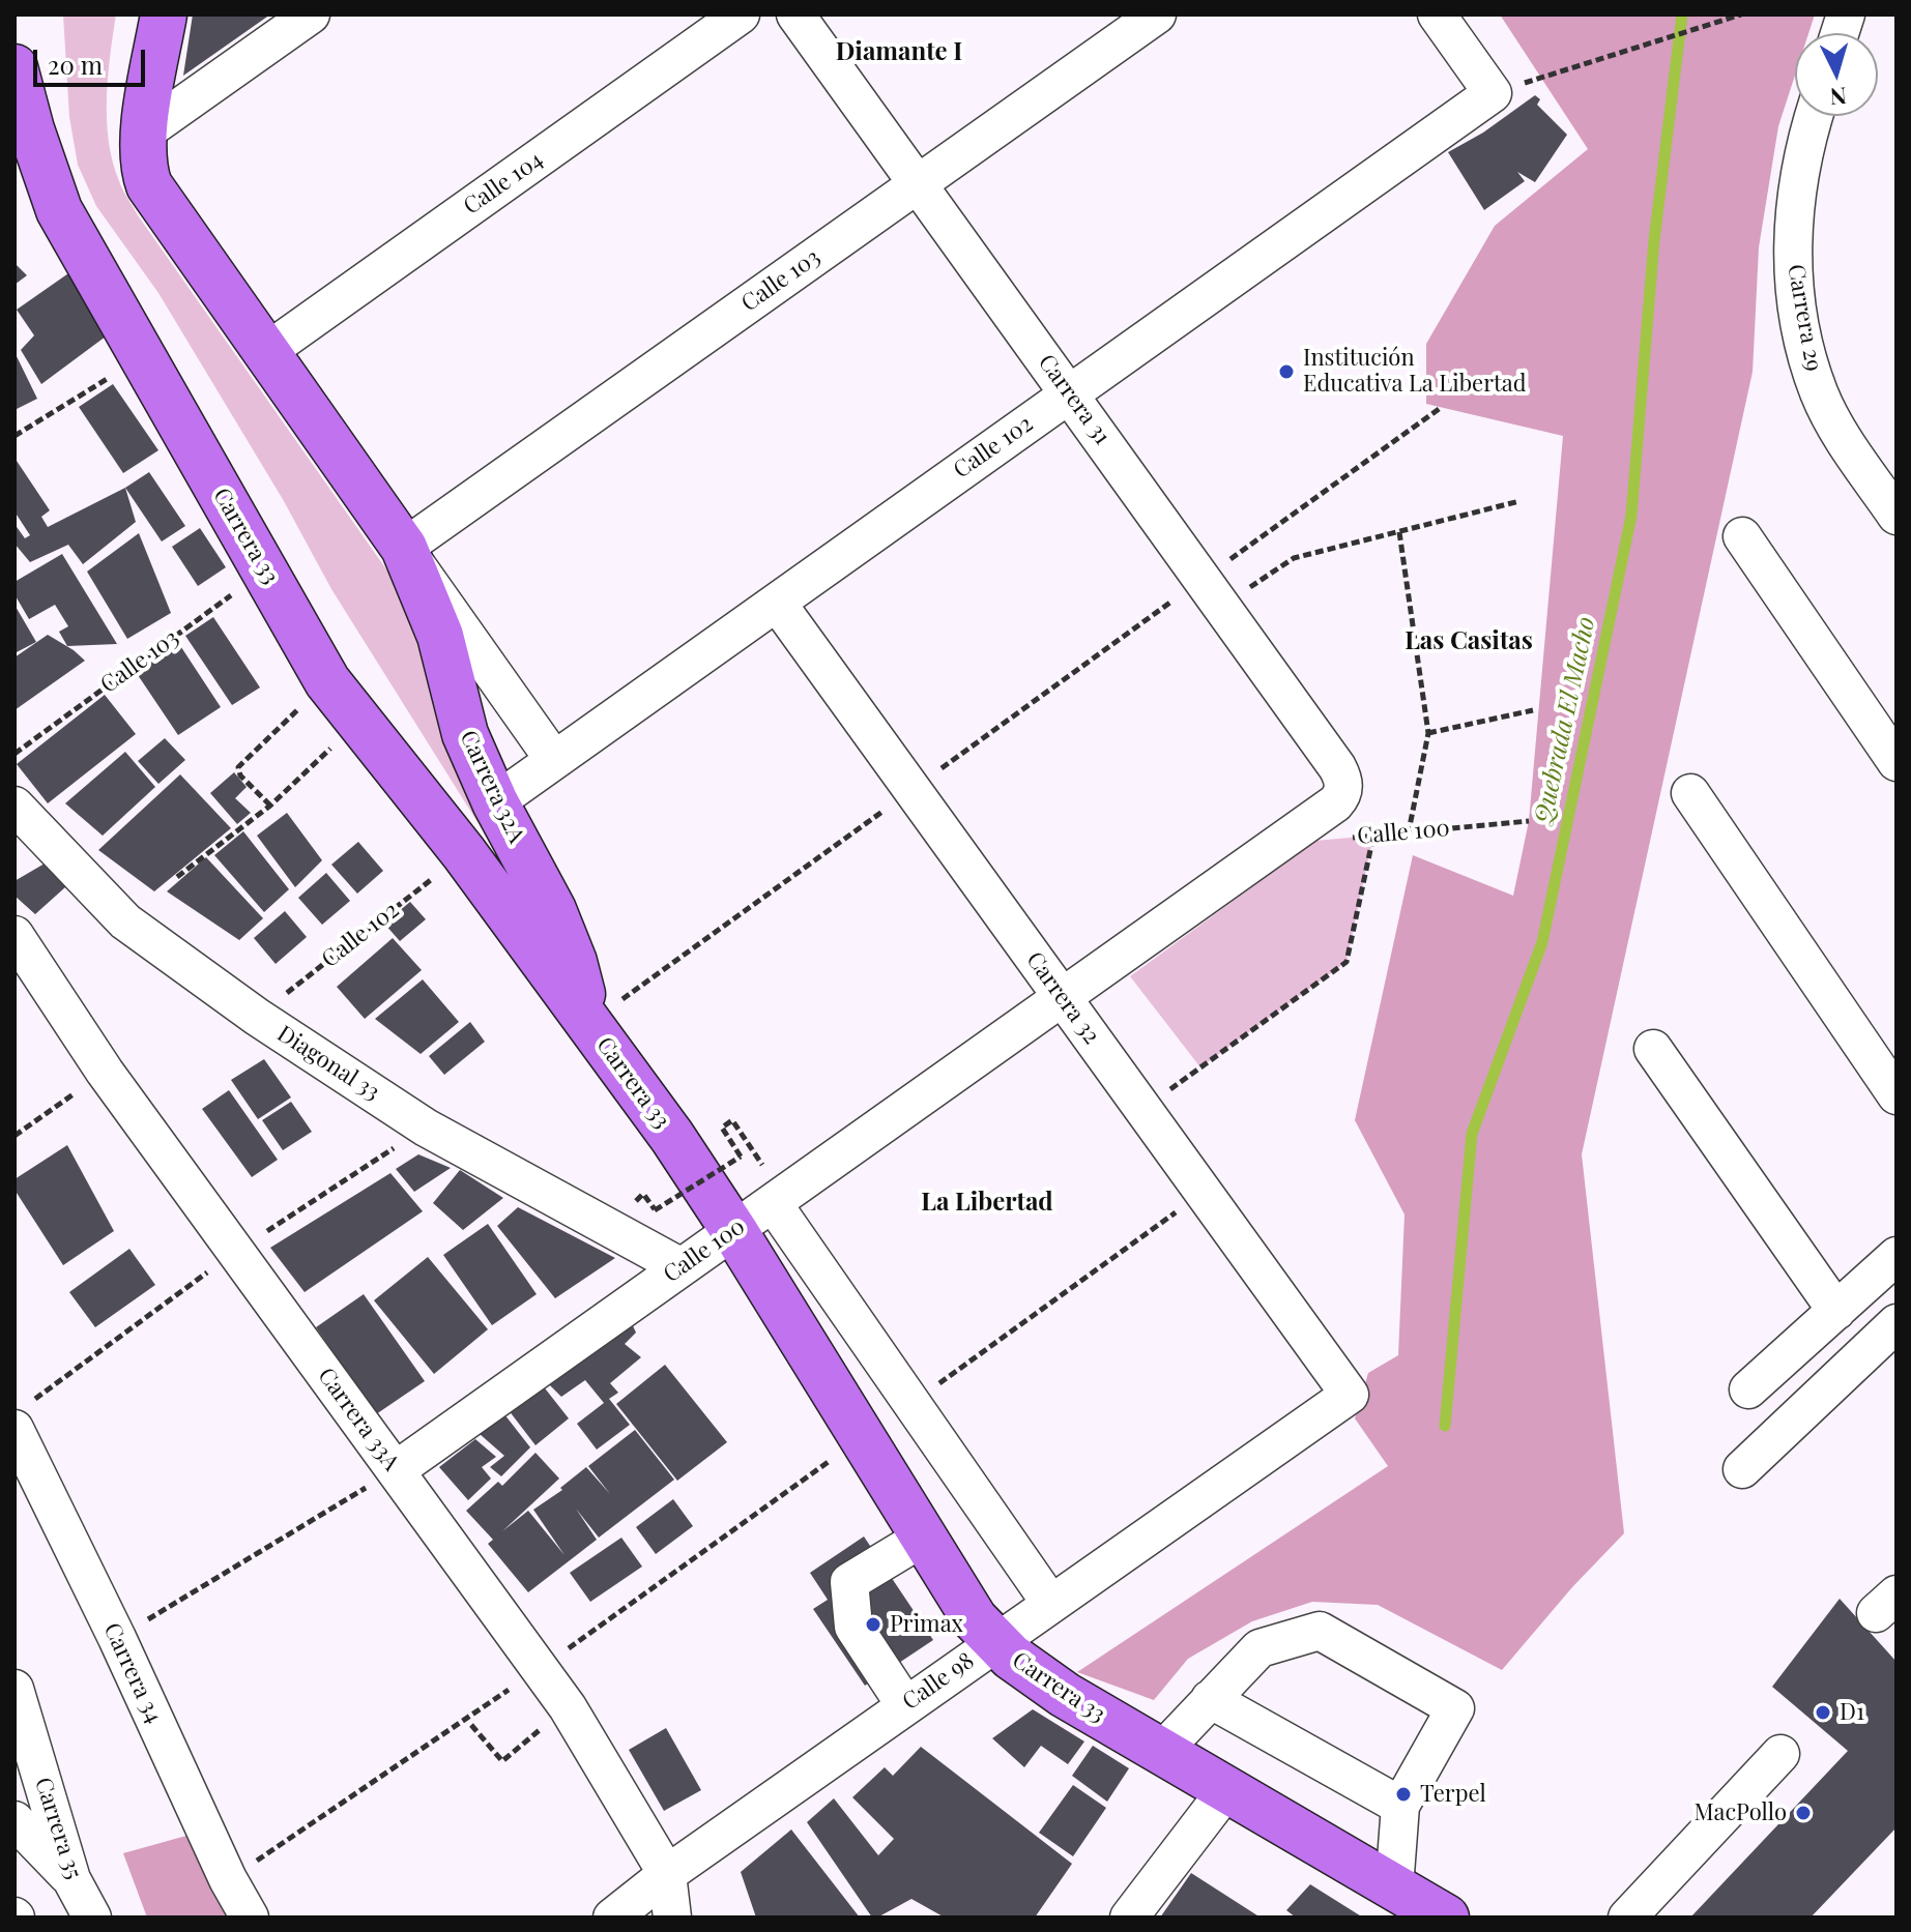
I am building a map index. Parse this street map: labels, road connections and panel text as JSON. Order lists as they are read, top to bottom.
{
  "streets": {
    "main road": ["Carrera 33", "Carrera 32A"],
    "street": [
      "Calle 104",
      "Calle 103",
      "Carrera 29",
      "Carrera 31",
      "Calle 102",
      "Calle 100",
      "Carrera 32",
      "Diagonal 33",
      "Carrera 33A",
      "Carrera 34",
      "Calle 98",
      "Carrera 35"
    ]
  },
  "crossings": [
    ["Calle 104", "Carrera 32A"],
    ["Calle 103", "Carrera 31"],
    ["Calle 103", "Carrera 33"],
    ["Calle 103", "Carrera 32A"],
    ["Carrera 31", "Calle 102"],
    ["Carrera 31", "Calle 100"],
    ["Calle 102", "Carrera 33"],
    ["Calle 102", "Carrera 32A"],
    ["Calle 102", "Carrera 32"],
    ["Calle 102", "Diagonal 33"],
    ["Carrera 33", "Carrera 32A"],
    ["Carrera 33", "Calle 100"],
    ["Carrera 33", "Calle 98"],
    ["Calle 100", "Carrera 32"],
    ["Calle 100", "Diagonal 33"],
    ["Calle 100", "Carrera 33A"],
    ["Carrera 32", "Calle 98"],
    ["Carrera 33A", "Calle 98"]
  ],
  "districts": ["Diamante I", "Las Casitas", "La Libertad"],
  "water": ["Quebrada El Macho"],
  "places": [
    "Institución Educativa La Libertad",
    "Primax",
    "D1",
    "Terpel",
    "MacPollo"
  ],
  "scale_bar": "20 m",
  "north": "bottom"
}
